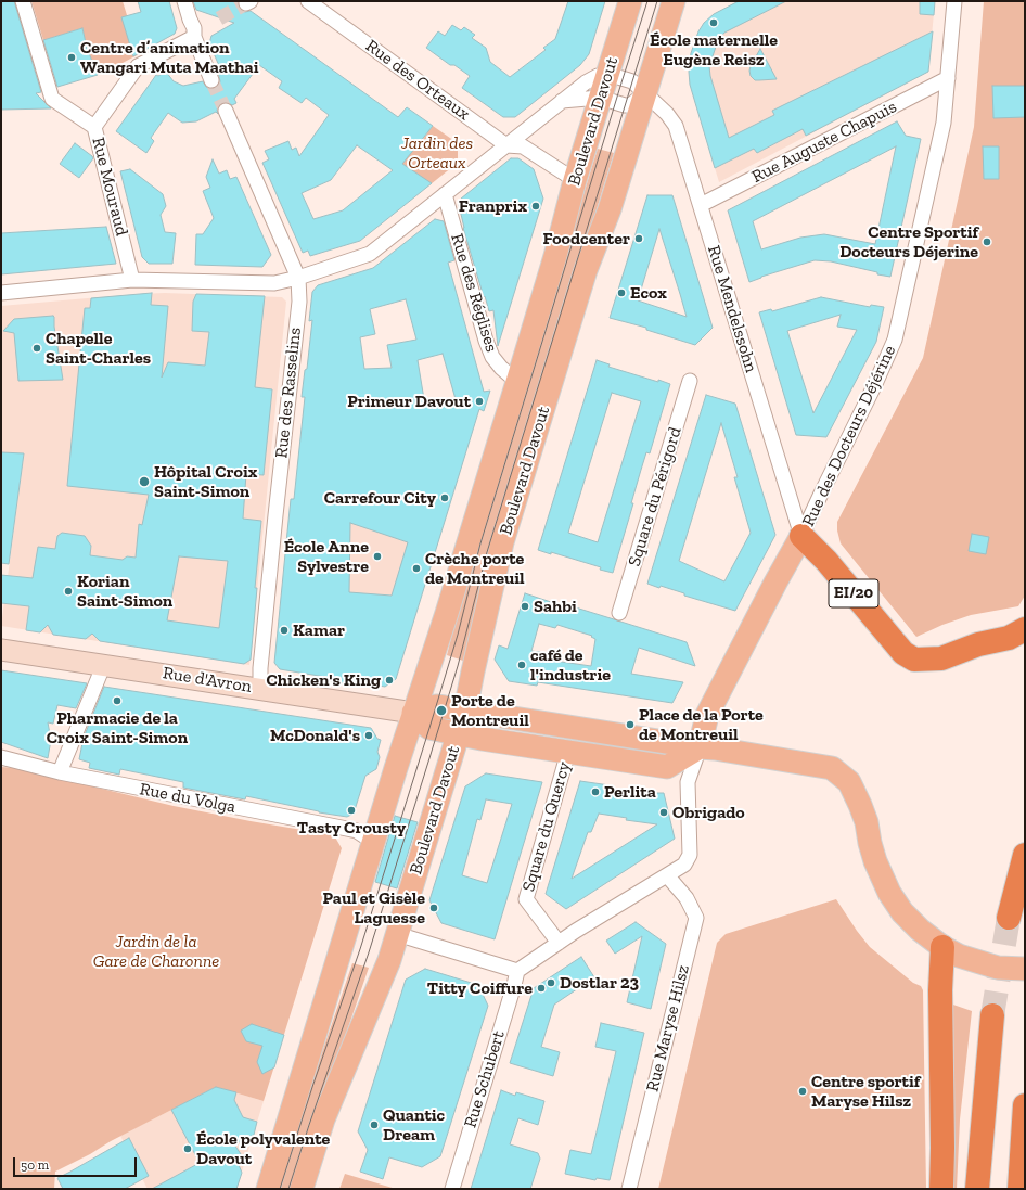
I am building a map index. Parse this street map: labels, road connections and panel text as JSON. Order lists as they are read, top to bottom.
{
  "streets": {
    "highway": ["EI/20"],
    "main road": ["Boulevard Davout", "Rue des Docteurs Déjérine"],
    "street": [
      "Rue des Orteaux",
      "Rue Auguste Chapuis",
      "Rue Mouraud",
      "Rue des Réglises",
      "Rue Mendelssohn",
      "Rue des Rasselins",
      "Square du Périgord",
      "Rue d'Avron",
      "Rue du Volga",
      "Square du Quercy",
      "Rue Maryse Hilsz",
      "Rue Schubert"
    ]
  },
  "crossings": [
    ["Rue des Orteaux", "Boulevard Davout"],
    ["Boulevard Davout", "Rue des Réglises"],
    ["Boulevard Davout", "Rue Mendelssohn"],
    ["Boulevard Davout", "Rue d'Avron"],
    ["Boulevard Davout", "Rue du Volga"],
    ["Rue Auguste Chapuis", "Rue Mendelssohn"],
    ["Rue Auguste Chapuis", "Rue des Docteurs Déjérine"],
    ["Rue Mendelssohn", "Rue des Docteurs Déjérine"],
    ["Rue Mendelssohn", "EI/20"],
    ["Rue des Rasselins", "Rue d'Avron"],
    ["Rue des Docteurs Déjérine", "EI/20"]
  ],
  "parks": ["Jardin des Orteaux", "Jardin de la Gare de Charonne"],
  "places": [
    "École maternelle Eugène Reisz",
    "Centre d’animation Wangari Muta Maathai",
    "Franprix",
    "Foodcenter",
    "Centre Sportif Docteurs Déjerine",
    "Ecox",
    "Chapelle Saint-Charles",
    "Primeur Davout",
    "Hôpital Croix Saint-Simon",
    "Carrefour City",
    "École Anne Sylvestre",
    "Crèche porte de Montreuil",
    "Korian Saint-Simon",
    "Sahbi",
    "Kamar",
    "café de l'industrie",
    "Chicken's King",
    "Pharmacie de la Croix Saint-Simon",
    "Porte de Montreuil",
    "Place de la Porte de Montreuil",
    "McDonald's",
    "Perlita",
    "Tasty Crousty",
    "Obrigado",
    "Paul et Gisèle Laguesse",
    "Dostlar 23",
    "Titty Coiffure",
    "Centre sportif Maryse Hilsz",
    "Quantic Dream",
    "École polyvalente Davout"
  ],
  "scale_bar": "50 m"
}
